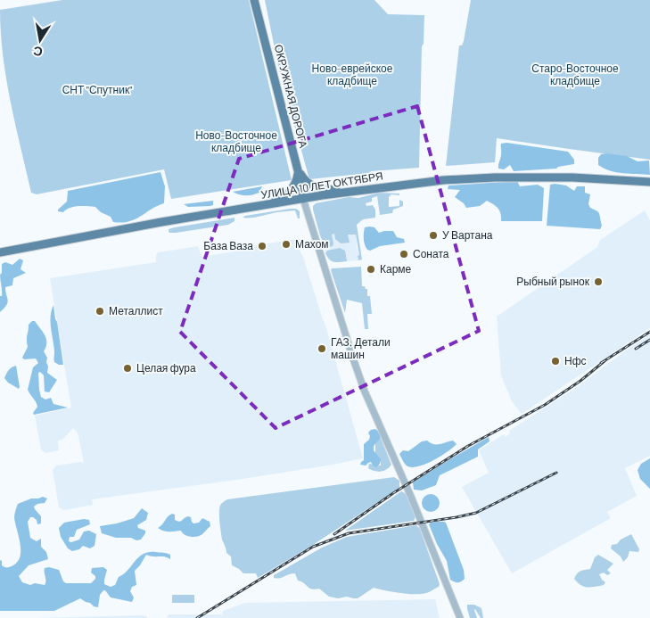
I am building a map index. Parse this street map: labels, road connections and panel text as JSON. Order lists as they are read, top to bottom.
{
  "streets": {
    "main road": ["ОКРУЖНАЯ ДОРОГА", "УЛИЦА 10 ЛЕТ ОКТЯБРЯ"]
  },
  "crossings": [
    ["ОКРУЖНАЯ ДОРОГА", "УЛИЦА 10 ЛЕТ ОКТЯБРЯ"]
  ],
  "parks": [
    "Ново-еврейское кладбище",
    "Старо-Восточное кладбище",
    "СНТ \"Спутник\"",
    "Ново-Восточное кладбище"
  ],
  "places": [
    "У Вартана",
    "Махом",
    "База Ваза",
    "Соната",
    "Карме",
    "Рыбный рынок",
    "Металлист",
    "ГАЗ. Детали машин",
    "Нфс",
    "Целая фура"
  ],
  "north": "bottom"
}
